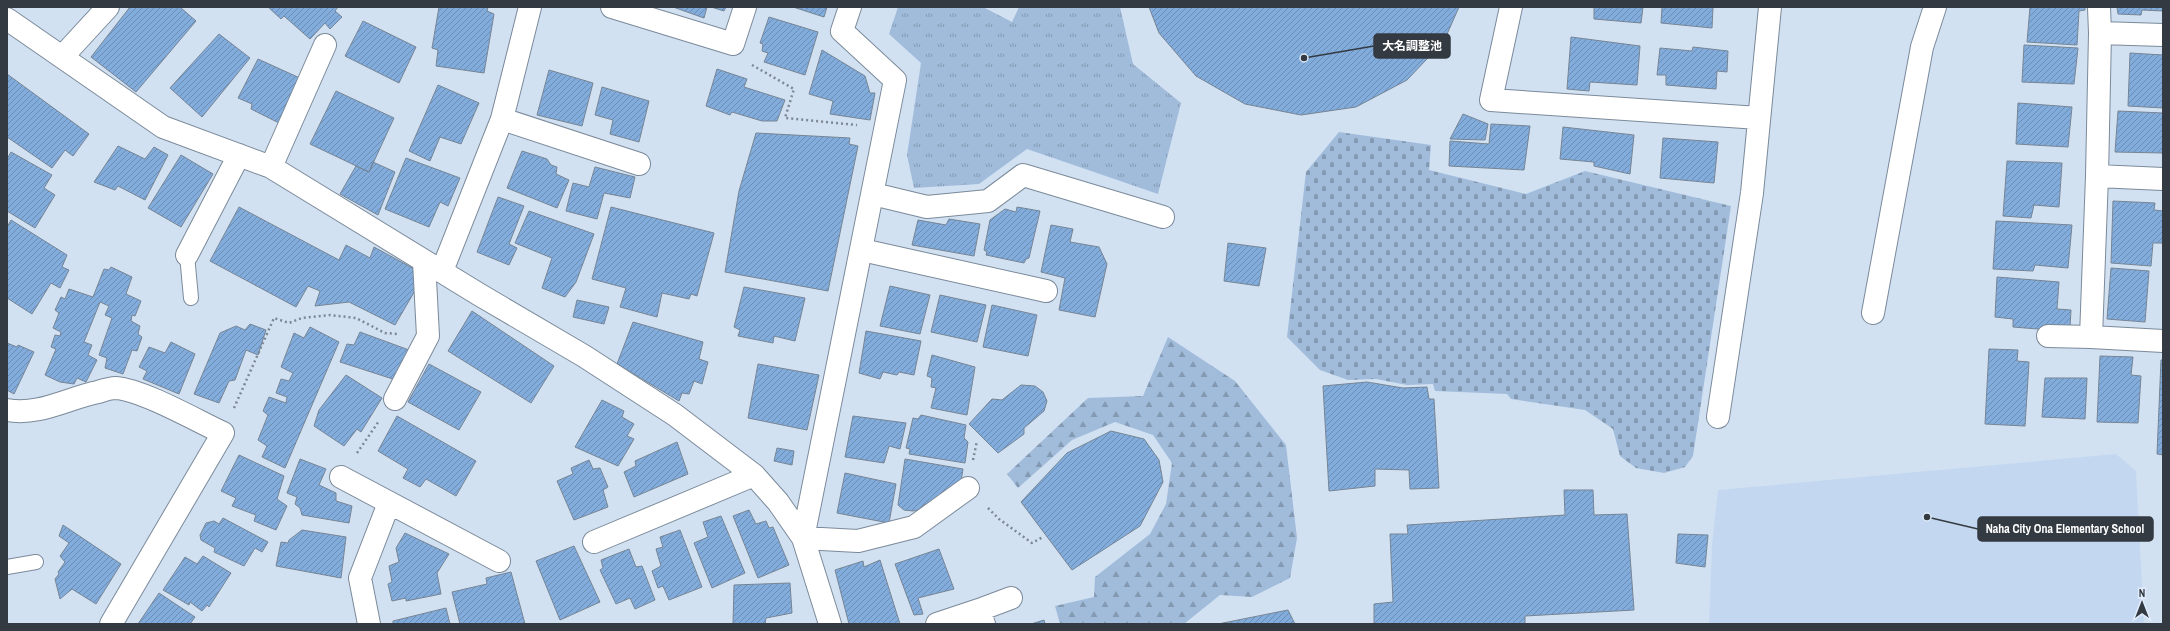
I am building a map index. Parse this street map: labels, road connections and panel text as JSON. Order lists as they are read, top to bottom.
{
  "places": ["大名調整池", "Naha City Ona Elementary School"],
  "north": "top"
}
